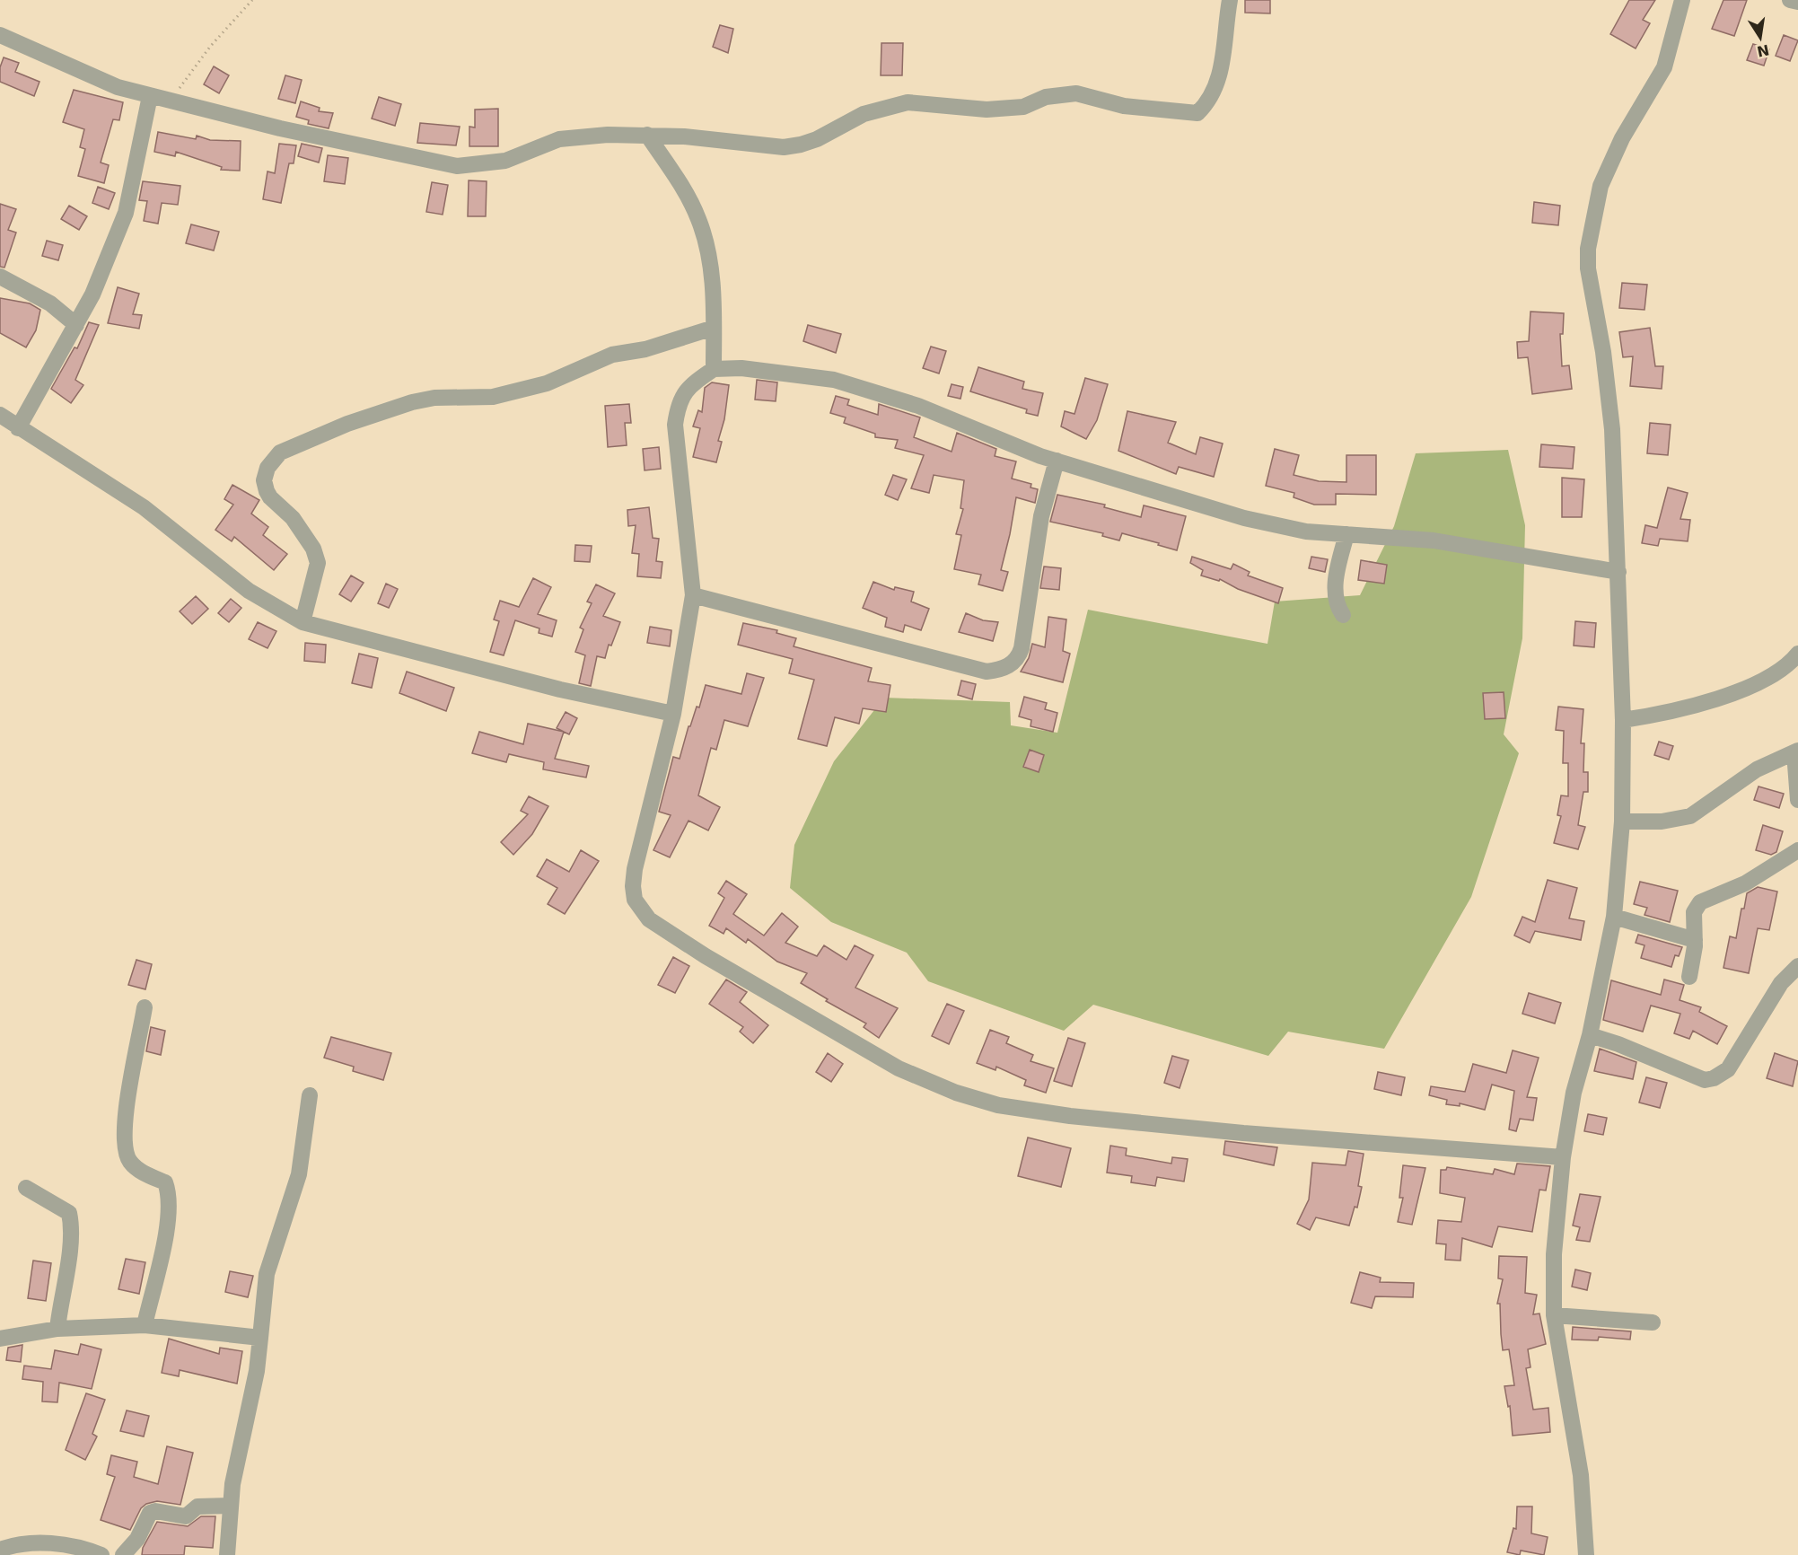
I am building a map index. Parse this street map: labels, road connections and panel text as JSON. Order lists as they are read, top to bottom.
{
  "north": "bottom"
}
